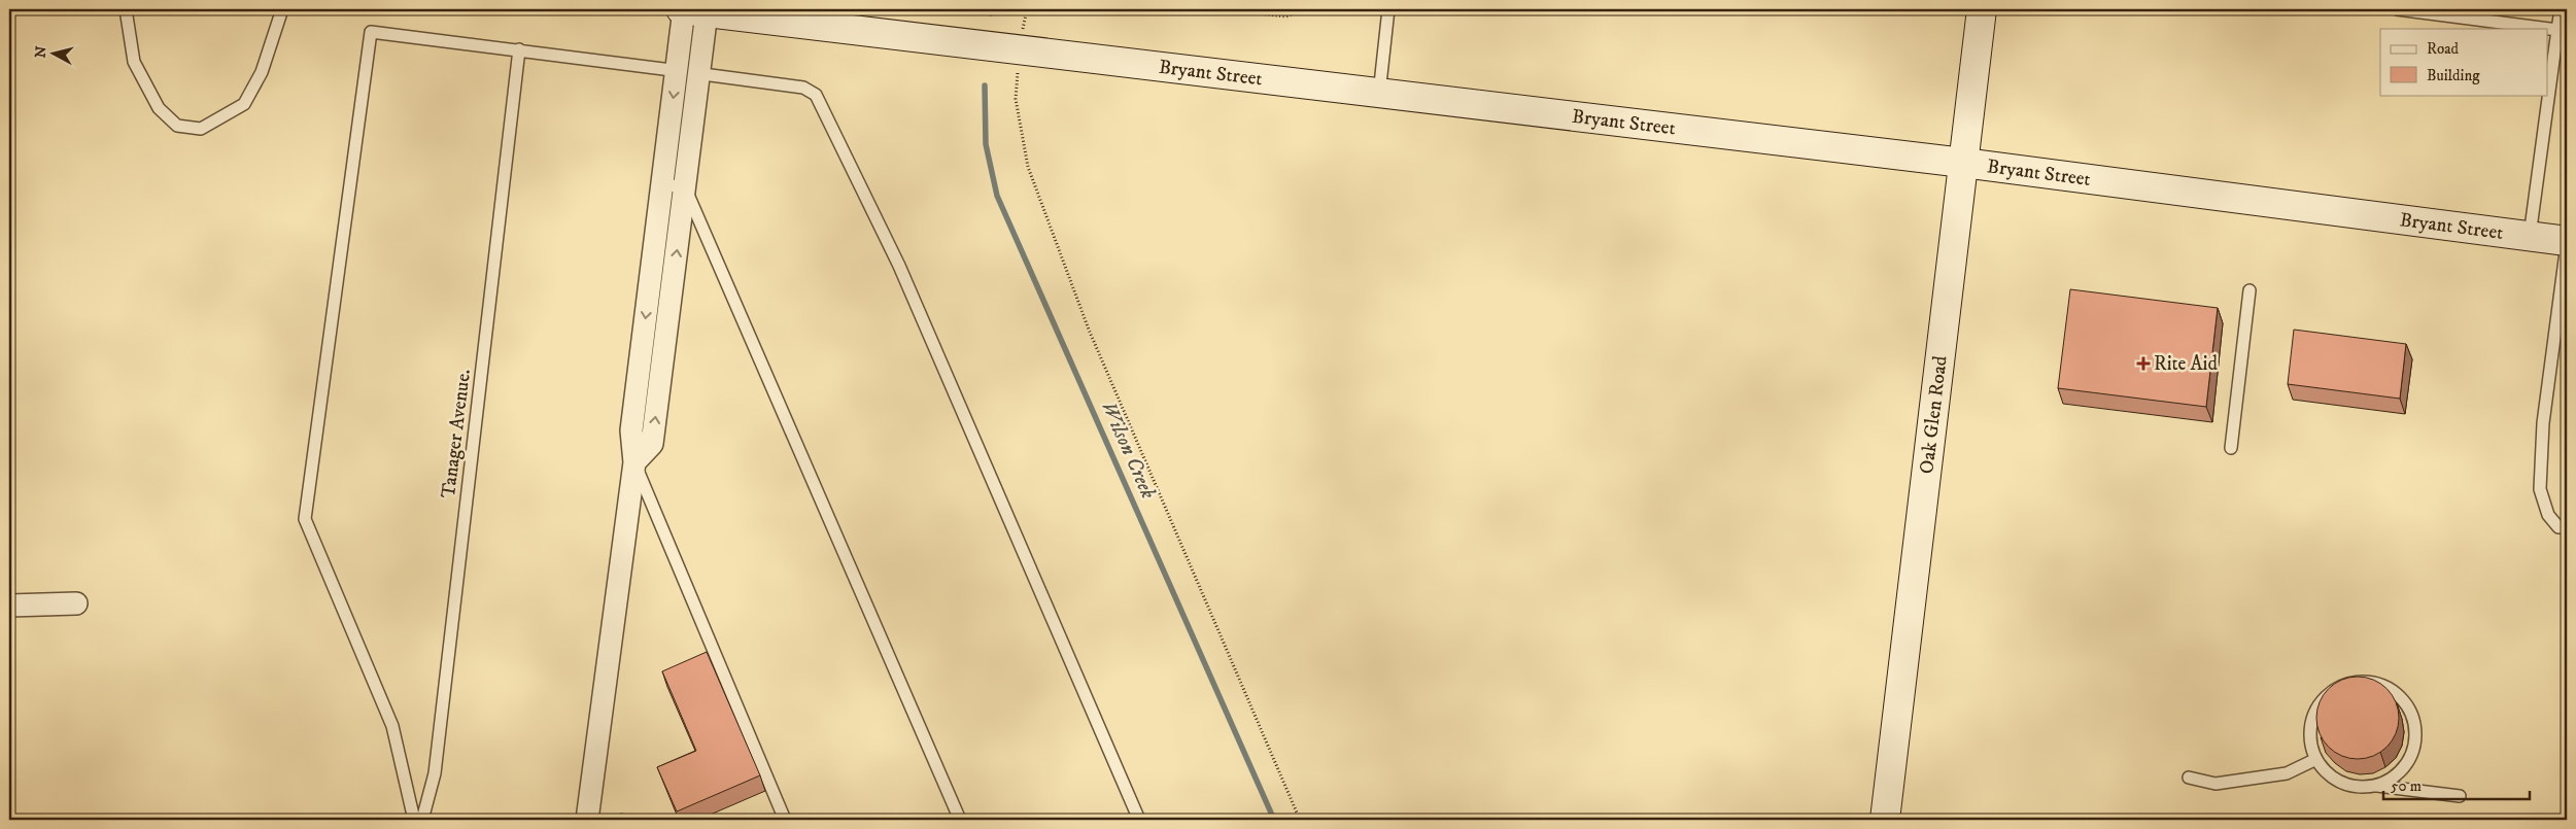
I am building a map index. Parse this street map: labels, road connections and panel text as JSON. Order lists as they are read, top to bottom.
{
  "streets": {
    "main road": ["Bryant Street", "Oak Glen Road"],
    "lane": ["Tanager Avenue."]
  },
  "crossings": [
    ["Bryant Street", "Oak Glen Road"]
  ],
  "water": ["Wilson Creek"],
  "places": {
    "health": ["Rite Aid"]
  },
  "legend": ["Road", "Building"],
  "scale_bar": "50 m",
  "north": "left"
}
